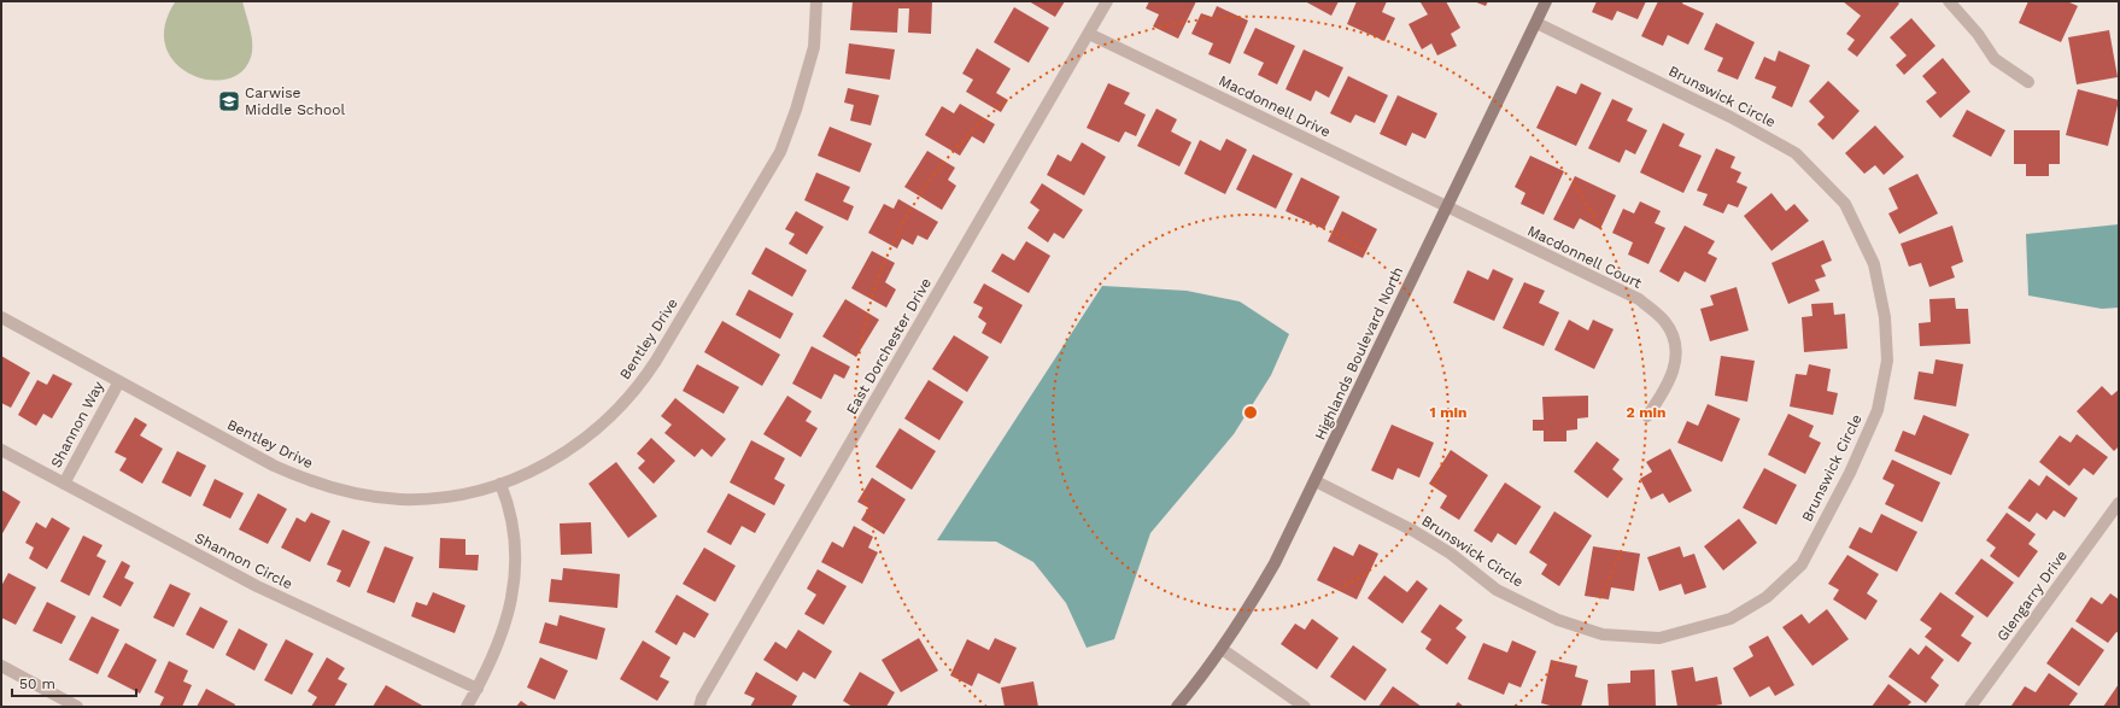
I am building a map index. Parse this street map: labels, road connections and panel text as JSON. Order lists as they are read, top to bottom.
{
  "streets": {
    "street": [
      "Brunswick Circle",
      "Macdonnell Drive",
      "Macdonnell Court",
      "Bentley Drive",
      "East Dorchester Drive",
      "Highlands Boulevard North",
      "Shannon Way",
      "Shannon Circle",
      "Glengarry Drive"
    ]
  },
  "crossings": [
    ["Brunswick Circle", "Highlands Boulevard North"],
    ["Macdonnell Drive", "Macdonnell Court"],
    ["Macdonnell Drive", "East Dorchester Drive"],
    ["Macdonnell Drive", "Highlands Boulevard North"],
    ["Macdonnell Court", "Highlands Boulevard North"],
    ["Bentley Drive", "Shannon Way"],
    ["Shannon Way", "Shannon Circle"]
  ],
  "places": {
    "school or university": ["Carwise Middle School"]
  },
  "scale_bar": "50 m",
  "rings": ["1 min", "2 min"]
}
